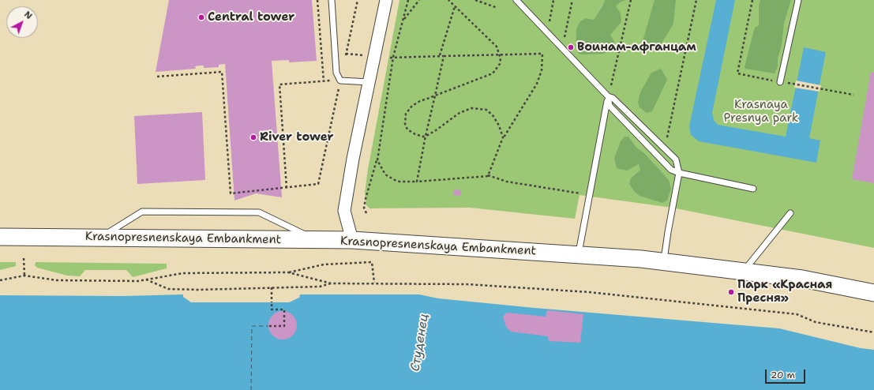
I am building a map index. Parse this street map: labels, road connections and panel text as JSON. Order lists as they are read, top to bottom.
{
  "streets": {
    "main road": ["Krasnopresnenskaya Embankment"]
  },
  "water": ["Студенец"],
  "parks": ["Krasnaya Presnya park"],
  "places": [
    "Central tower",
    "Воинам-афганцам",
    "River tower",
    "Парк «Красная Пресня»"
  ],
  "scale_bar": "20 m",
  "north": "top right"
}
